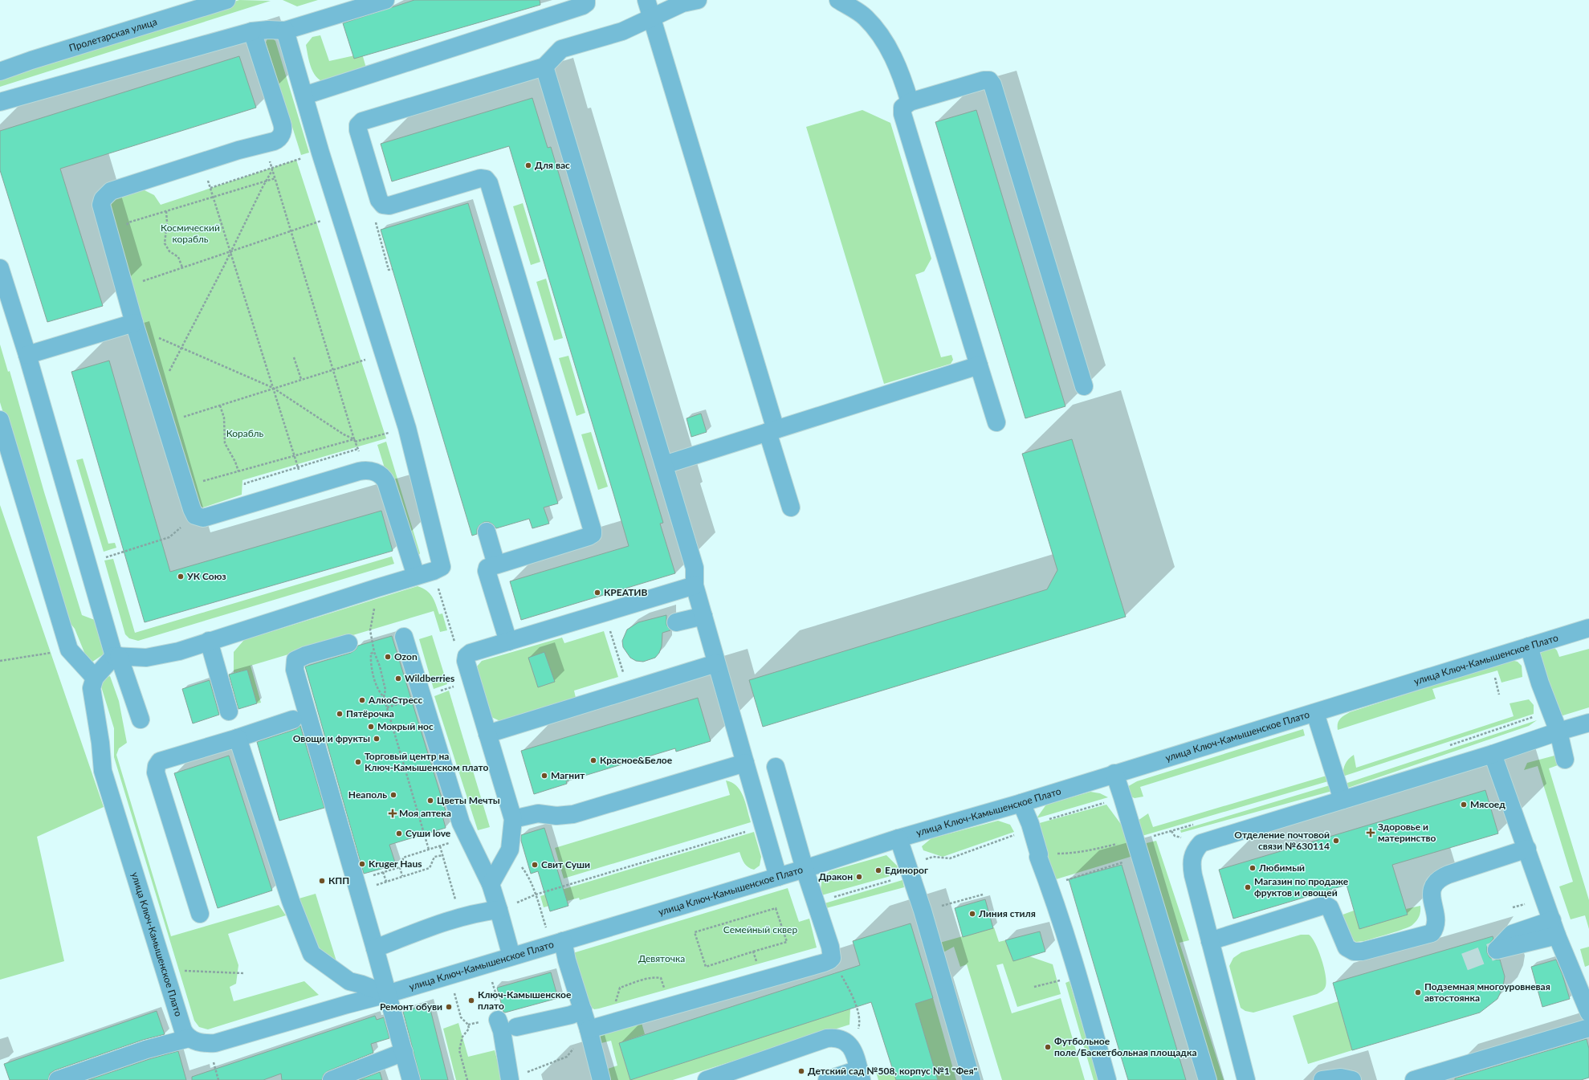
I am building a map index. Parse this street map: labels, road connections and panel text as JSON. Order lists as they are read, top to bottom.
{
  "streets": {
    "street": ["Пролетарская улица", "улица Ключ-Камышенское Плато"]
  },
  "parks": [
    "Космический корабль",
    "Корабль",
    "Семейный сквер",
    "Девяточка"
  ],
  "places": {
    "other": [
      "Для вас",
      "УК Союз",
      "КРЕАТИВ",
      "Ozon",
      "Wildberries",
      "АлкоСтресс",
      "Пятёрочка",
      "Мокрый нос",
      "Овощи и фрукты",
      "Красное&Белое",
      "Торговый центр на Ключ-Камышенском плато",
      "Магнит",
      "Неаполь",
      "Цветы Мечты",
      "Мясоед",
      "Суши love",
      "Отделение почтовой связи №630114",
      "Kruger Haus",
      "Свит Суши",
      "Любимый",
      "Единорог",
      "Дракон",
      "КПП",
      "Магазин по продаже фруктов и овощей",
      "Линия стиля",
      "Подземная многоуровневая автостоянка",
      "Ключ-Камышенское плато",
      "Ремонт обуви",
      "Футбольное поле/Баскетбольная площадка",
      "Детский сад №508, корпус №1 \"Фея\""
    ],
    "health": ["Моя аптека", "Здоровье и материнство"]
  }
}
